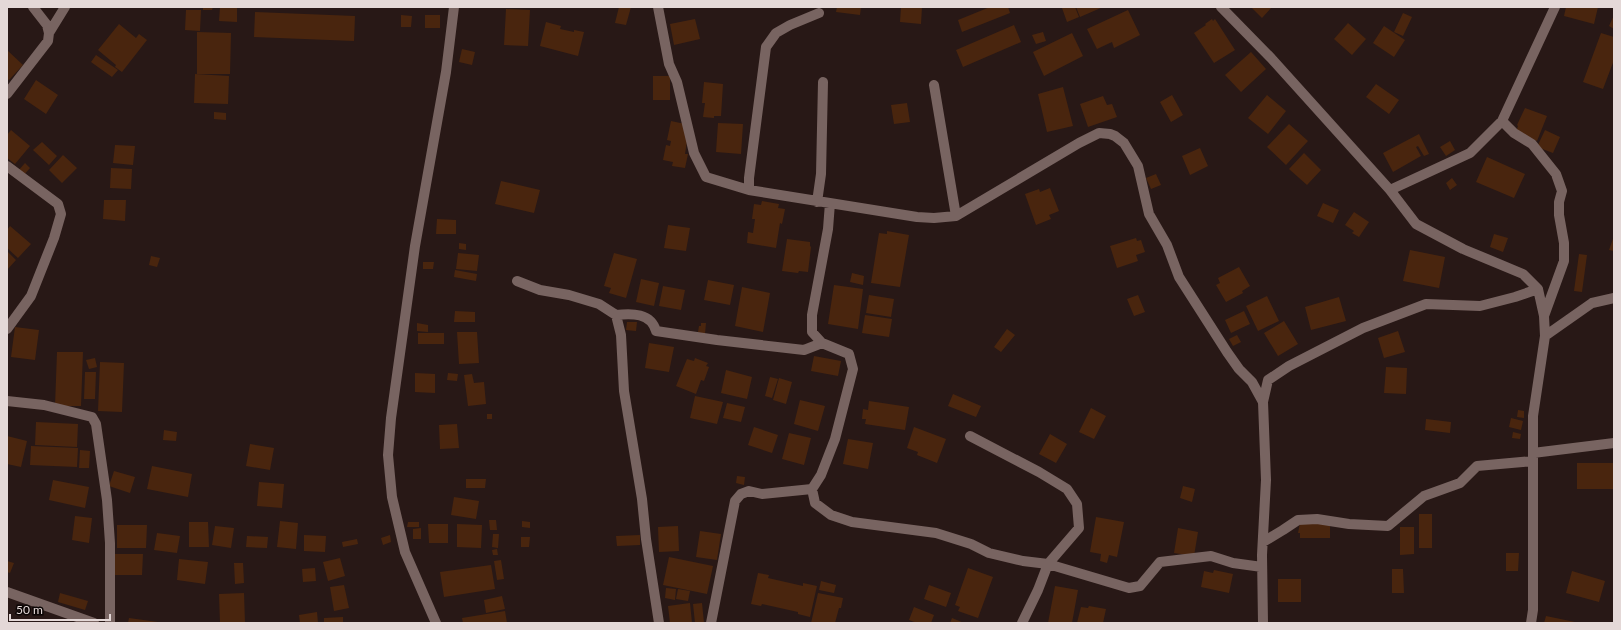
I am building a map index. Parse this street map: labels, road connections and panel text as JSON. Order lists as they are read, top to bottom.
{
  "scale_bar": "50 m"
}
